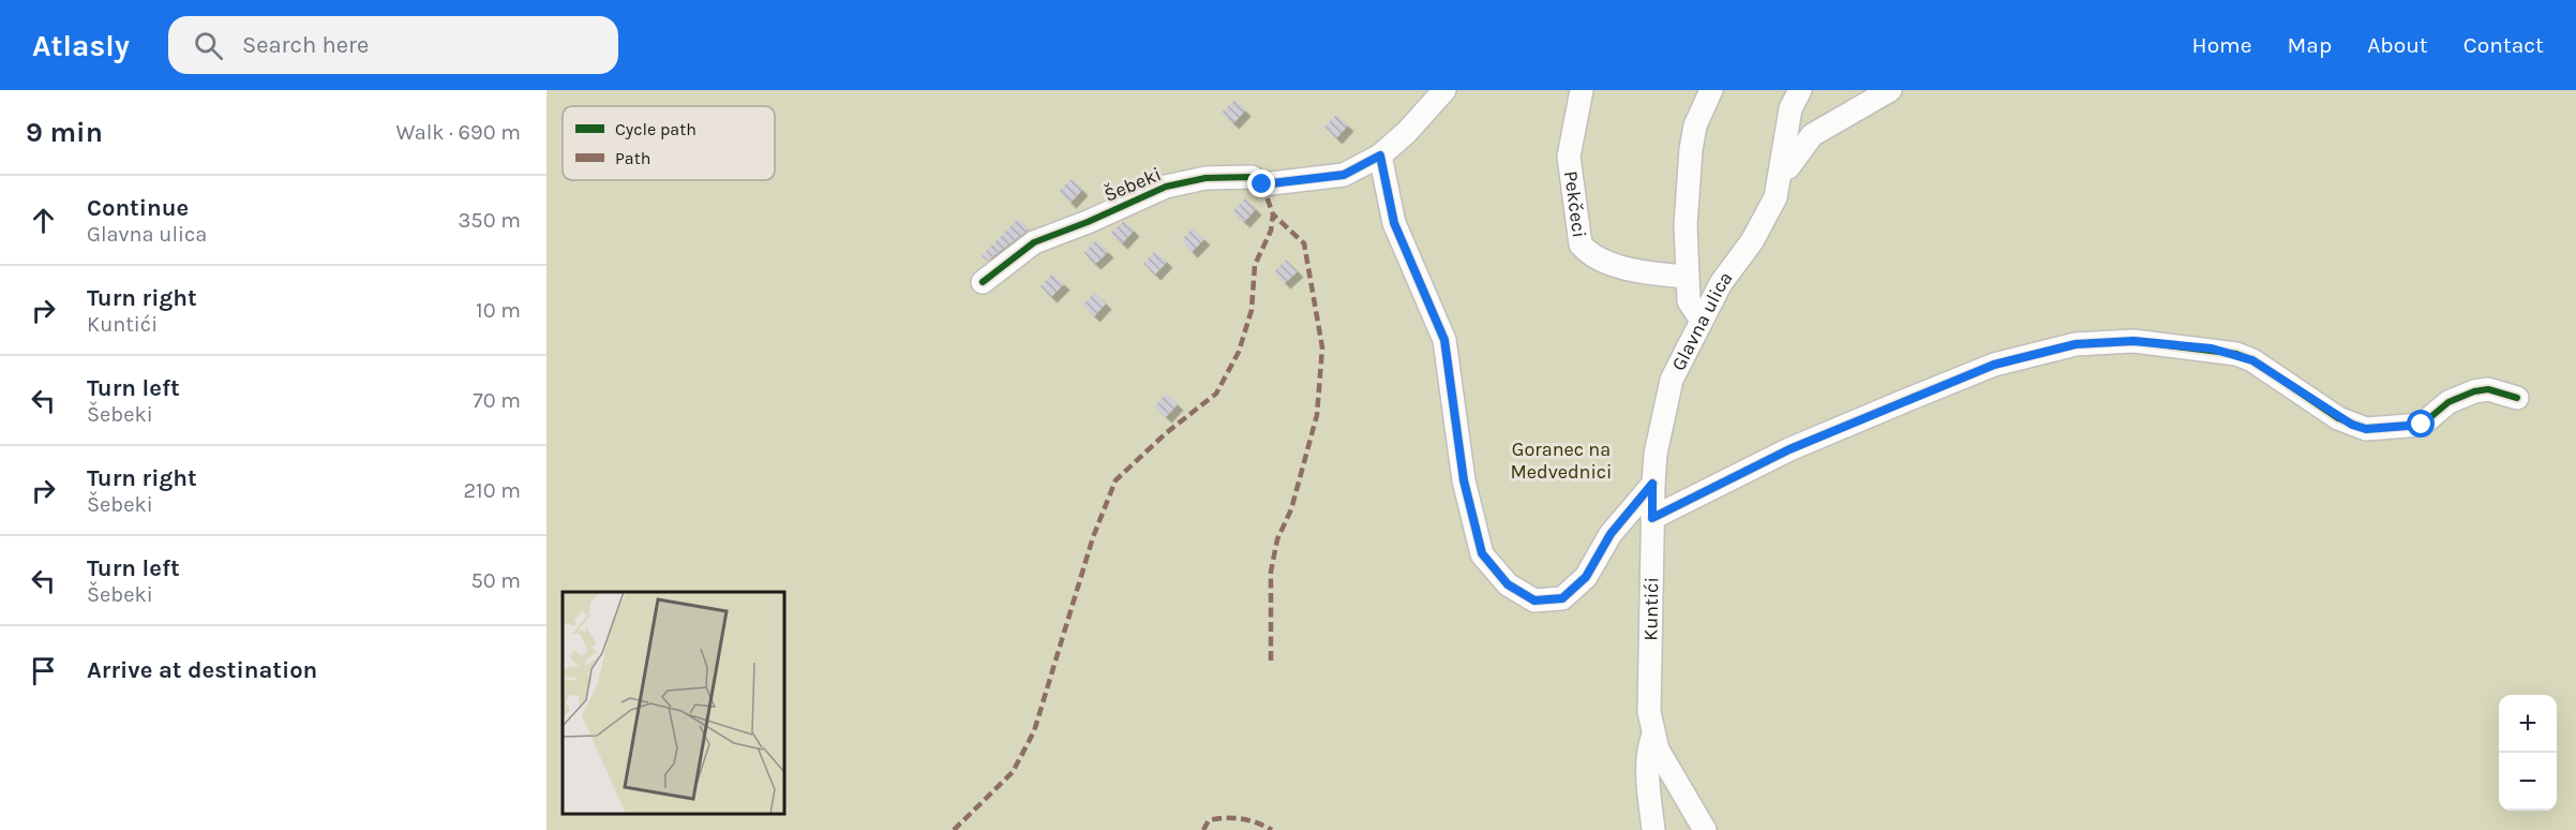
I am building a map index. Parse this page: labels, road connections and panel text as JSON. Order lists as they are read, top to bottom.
{
  "streets": {
    "street": [
      "Šebeki",
      "Pekčeci",
      "Glavna ulica",
      "Kuntići"
    ]
  },
  "crossings": [
    ["Glavna ulica", "Kuntići"]
  ],
  "parks": ["Goranec na Medvednici"],
  "legend": ["Cycle path", "Path"],
  "page": {
    "header": "Atlasly",
    "search": "Search here",
    "nav": [
      "Home",
      "Map",
      "About",
      "Contact"
    ],
    "heading": ["9 min", "Walk · 690 m"],
    "list": [
      ["Continue", "Glavna ulica", "350 m"],
      ["Turn right", "Kuntići", "10 m"],
      ["Turn left", "Šebeki", "70 m"],
      ["Turn right", "Šebeki", "210 m"],
      ["Turn left", "Šebeki", "50 m"],
      "Arrive at destination"
    ],
    "map_buttons": ["+", "−"]
  }
}
